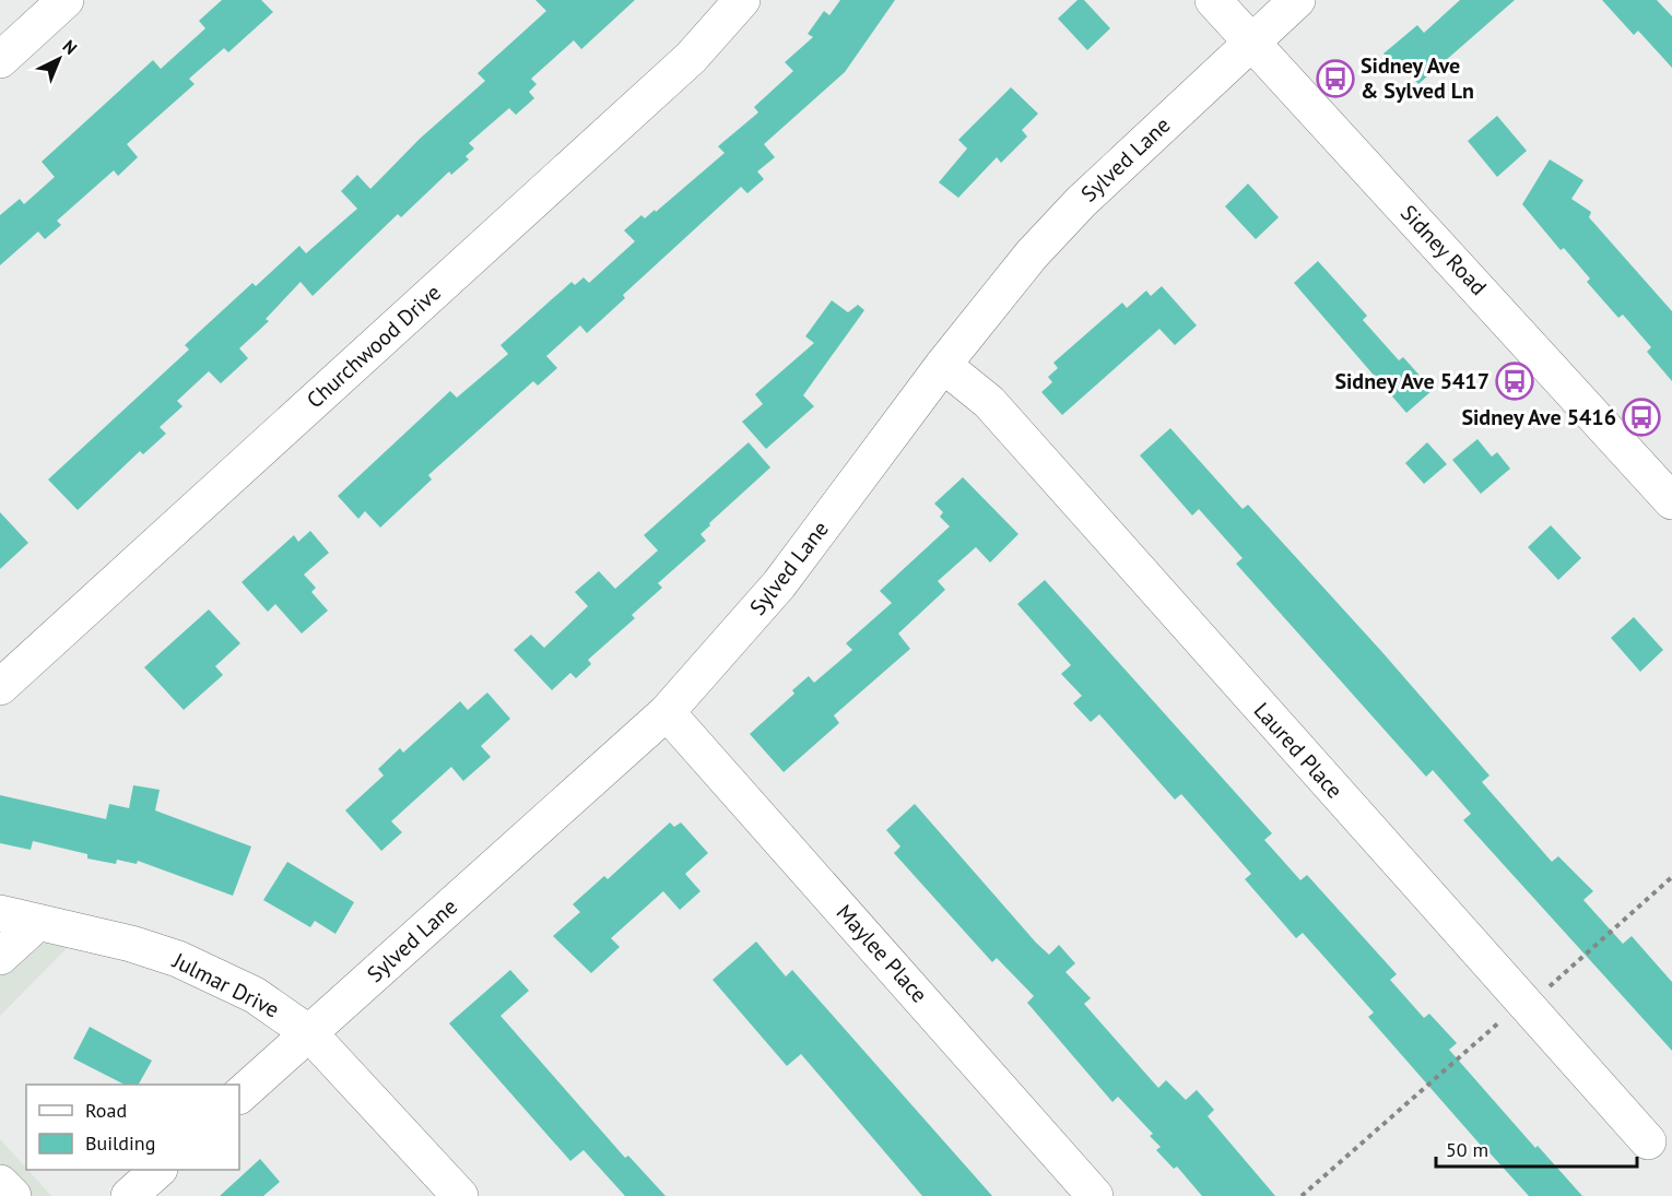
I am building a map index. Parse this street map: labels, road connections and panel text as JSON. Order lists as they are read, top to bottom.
{
  "streets": {
    "street": [
      "Sylved Lane",
      "Sidney Road",
      "Churchwood Drive",
      "Laured Place",
      "Maylee Place",
      "Julmar Drive"
    ]
  },
  "crossings": [
    ["Sylved Lane", "Sidney Road"],
    ["Sylved Lane", "Laured Place"],
    ["Sylved Lane", "Maylee Place"],
    ["Sylved Lane", "Julmar Drive"]
  ],
  "places": {
    "bus stop": ["Sidney Ave & Sylved Ln", "Sidney Ave 5417", "Sidney Ave 5416"]
  },
  "legend": ["Road", "Building"],
  "scale_bar": "50 m",
  "north": "top right"
}
